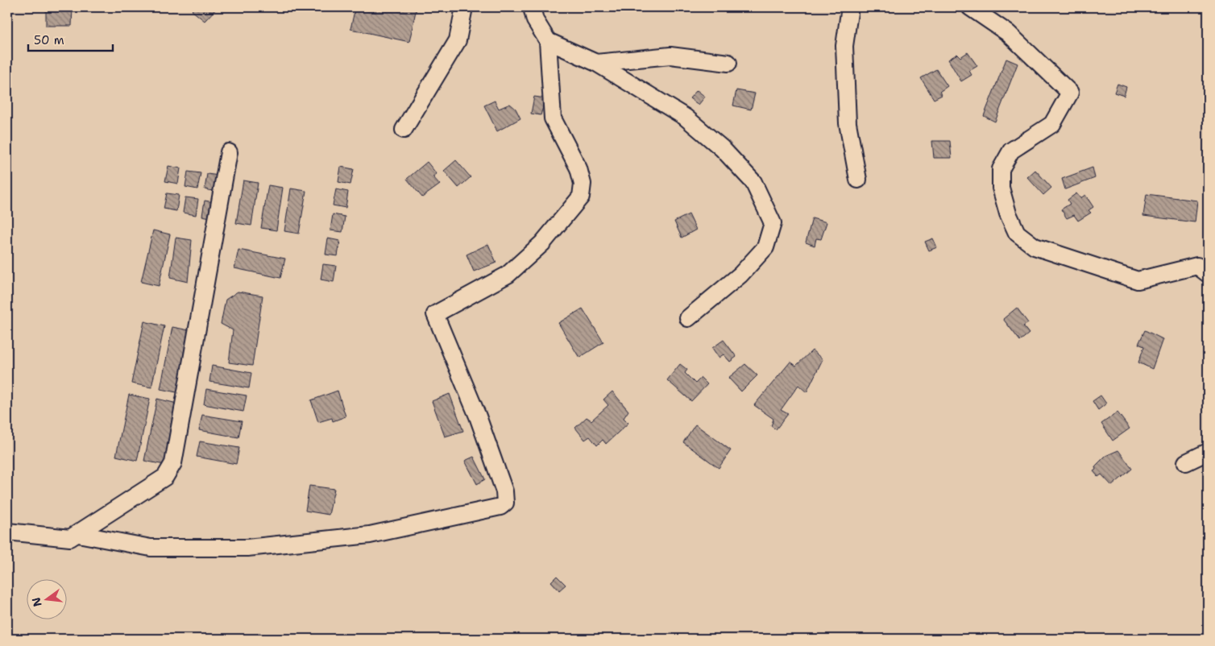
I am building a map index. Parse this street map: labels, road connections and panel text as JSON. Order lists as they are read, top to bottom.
{
  "scale_bar": "50 m",
  "north": "left"
}
